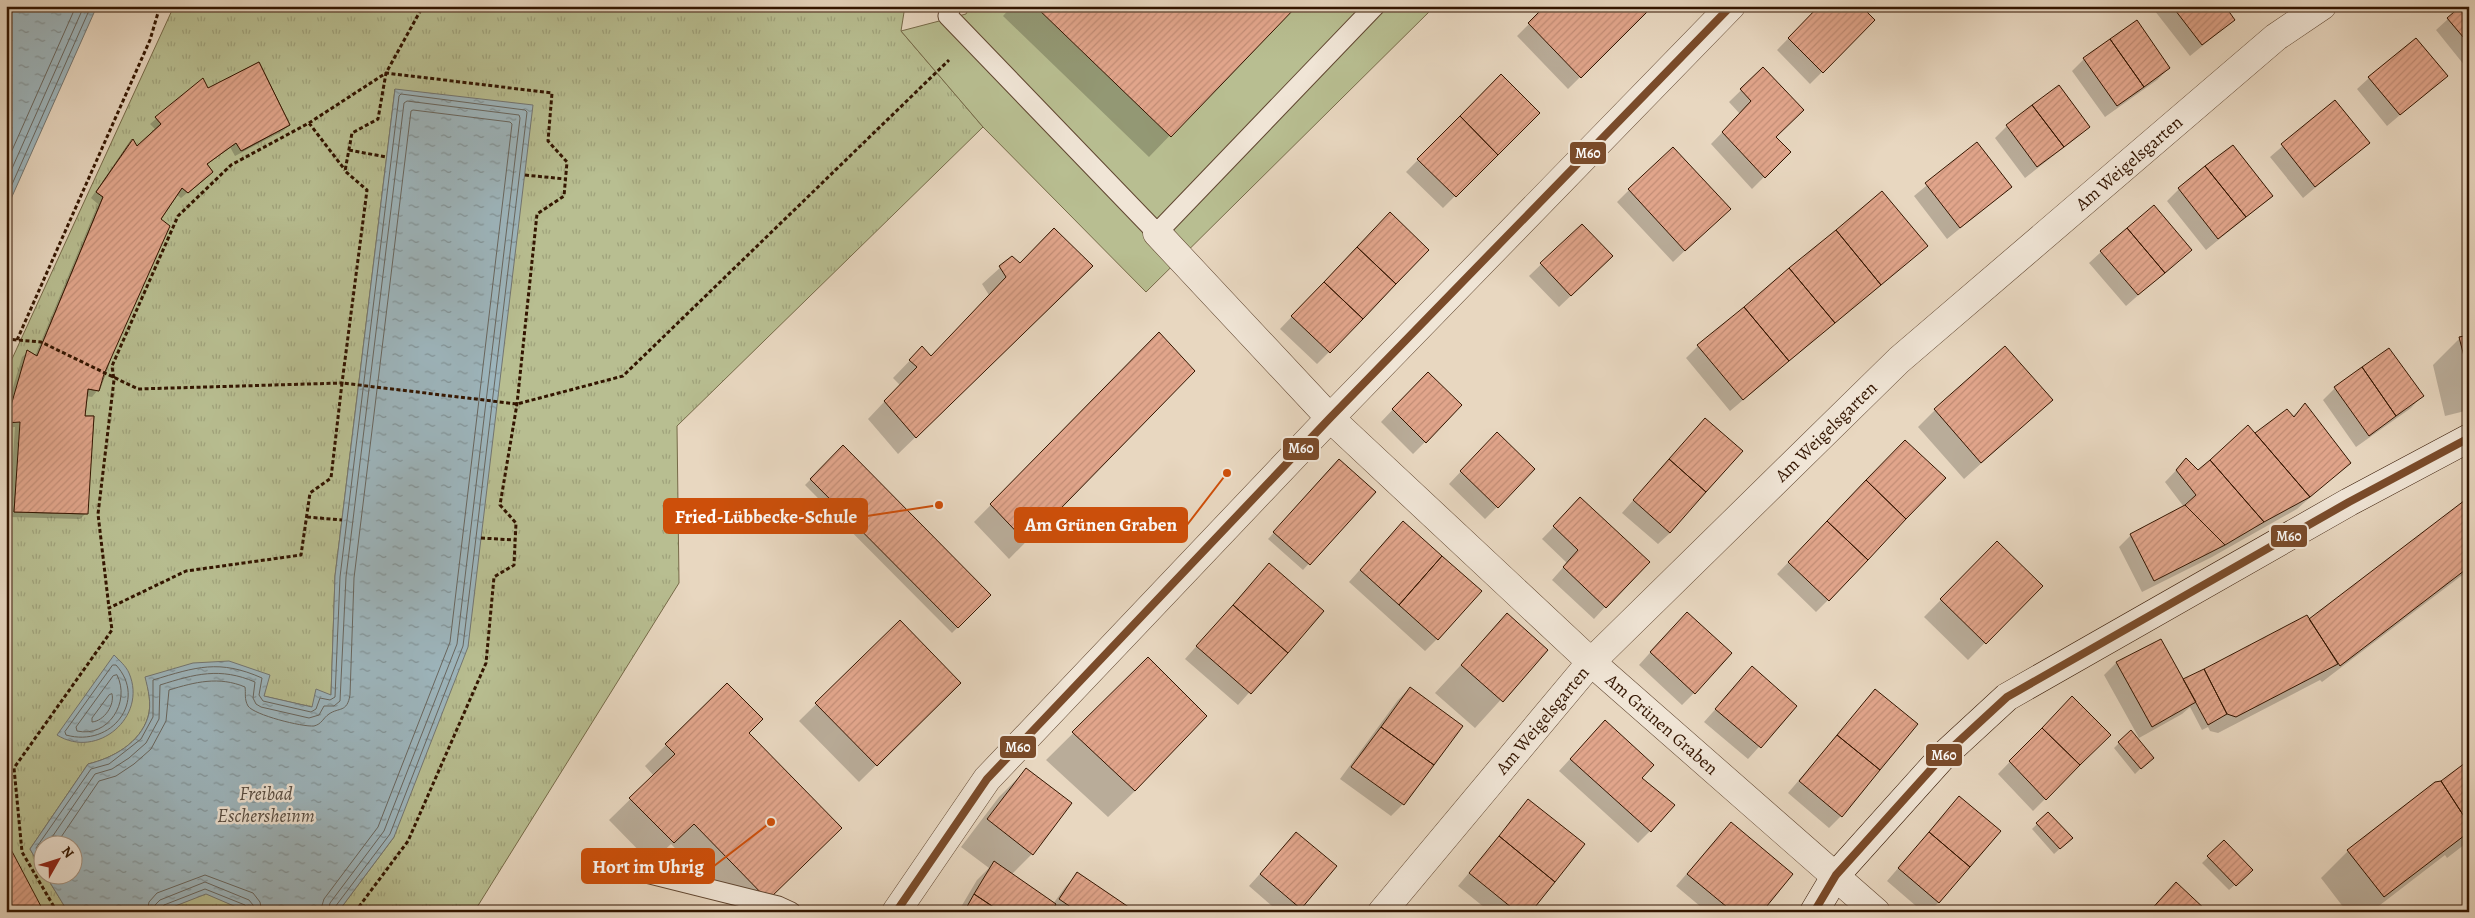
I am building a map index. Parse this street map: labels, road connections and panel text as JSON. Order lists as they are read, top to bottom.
{
  "streets": {
    "street": ["Am Weigelsgarten", "Am Grünen Graben"]
  },
  "crossings": [
    ["Am Weigelsgarten", "Am Grünen Graben"]
  ],
  "water": ["Freibad Eschersheinm"],
  "places": ["Am Grünen Graben", "Fried-Lübbecke-Schule", "Hort im Uhrig"],
  "lines": ["transit line M60"],
  "north": "top right"
}
